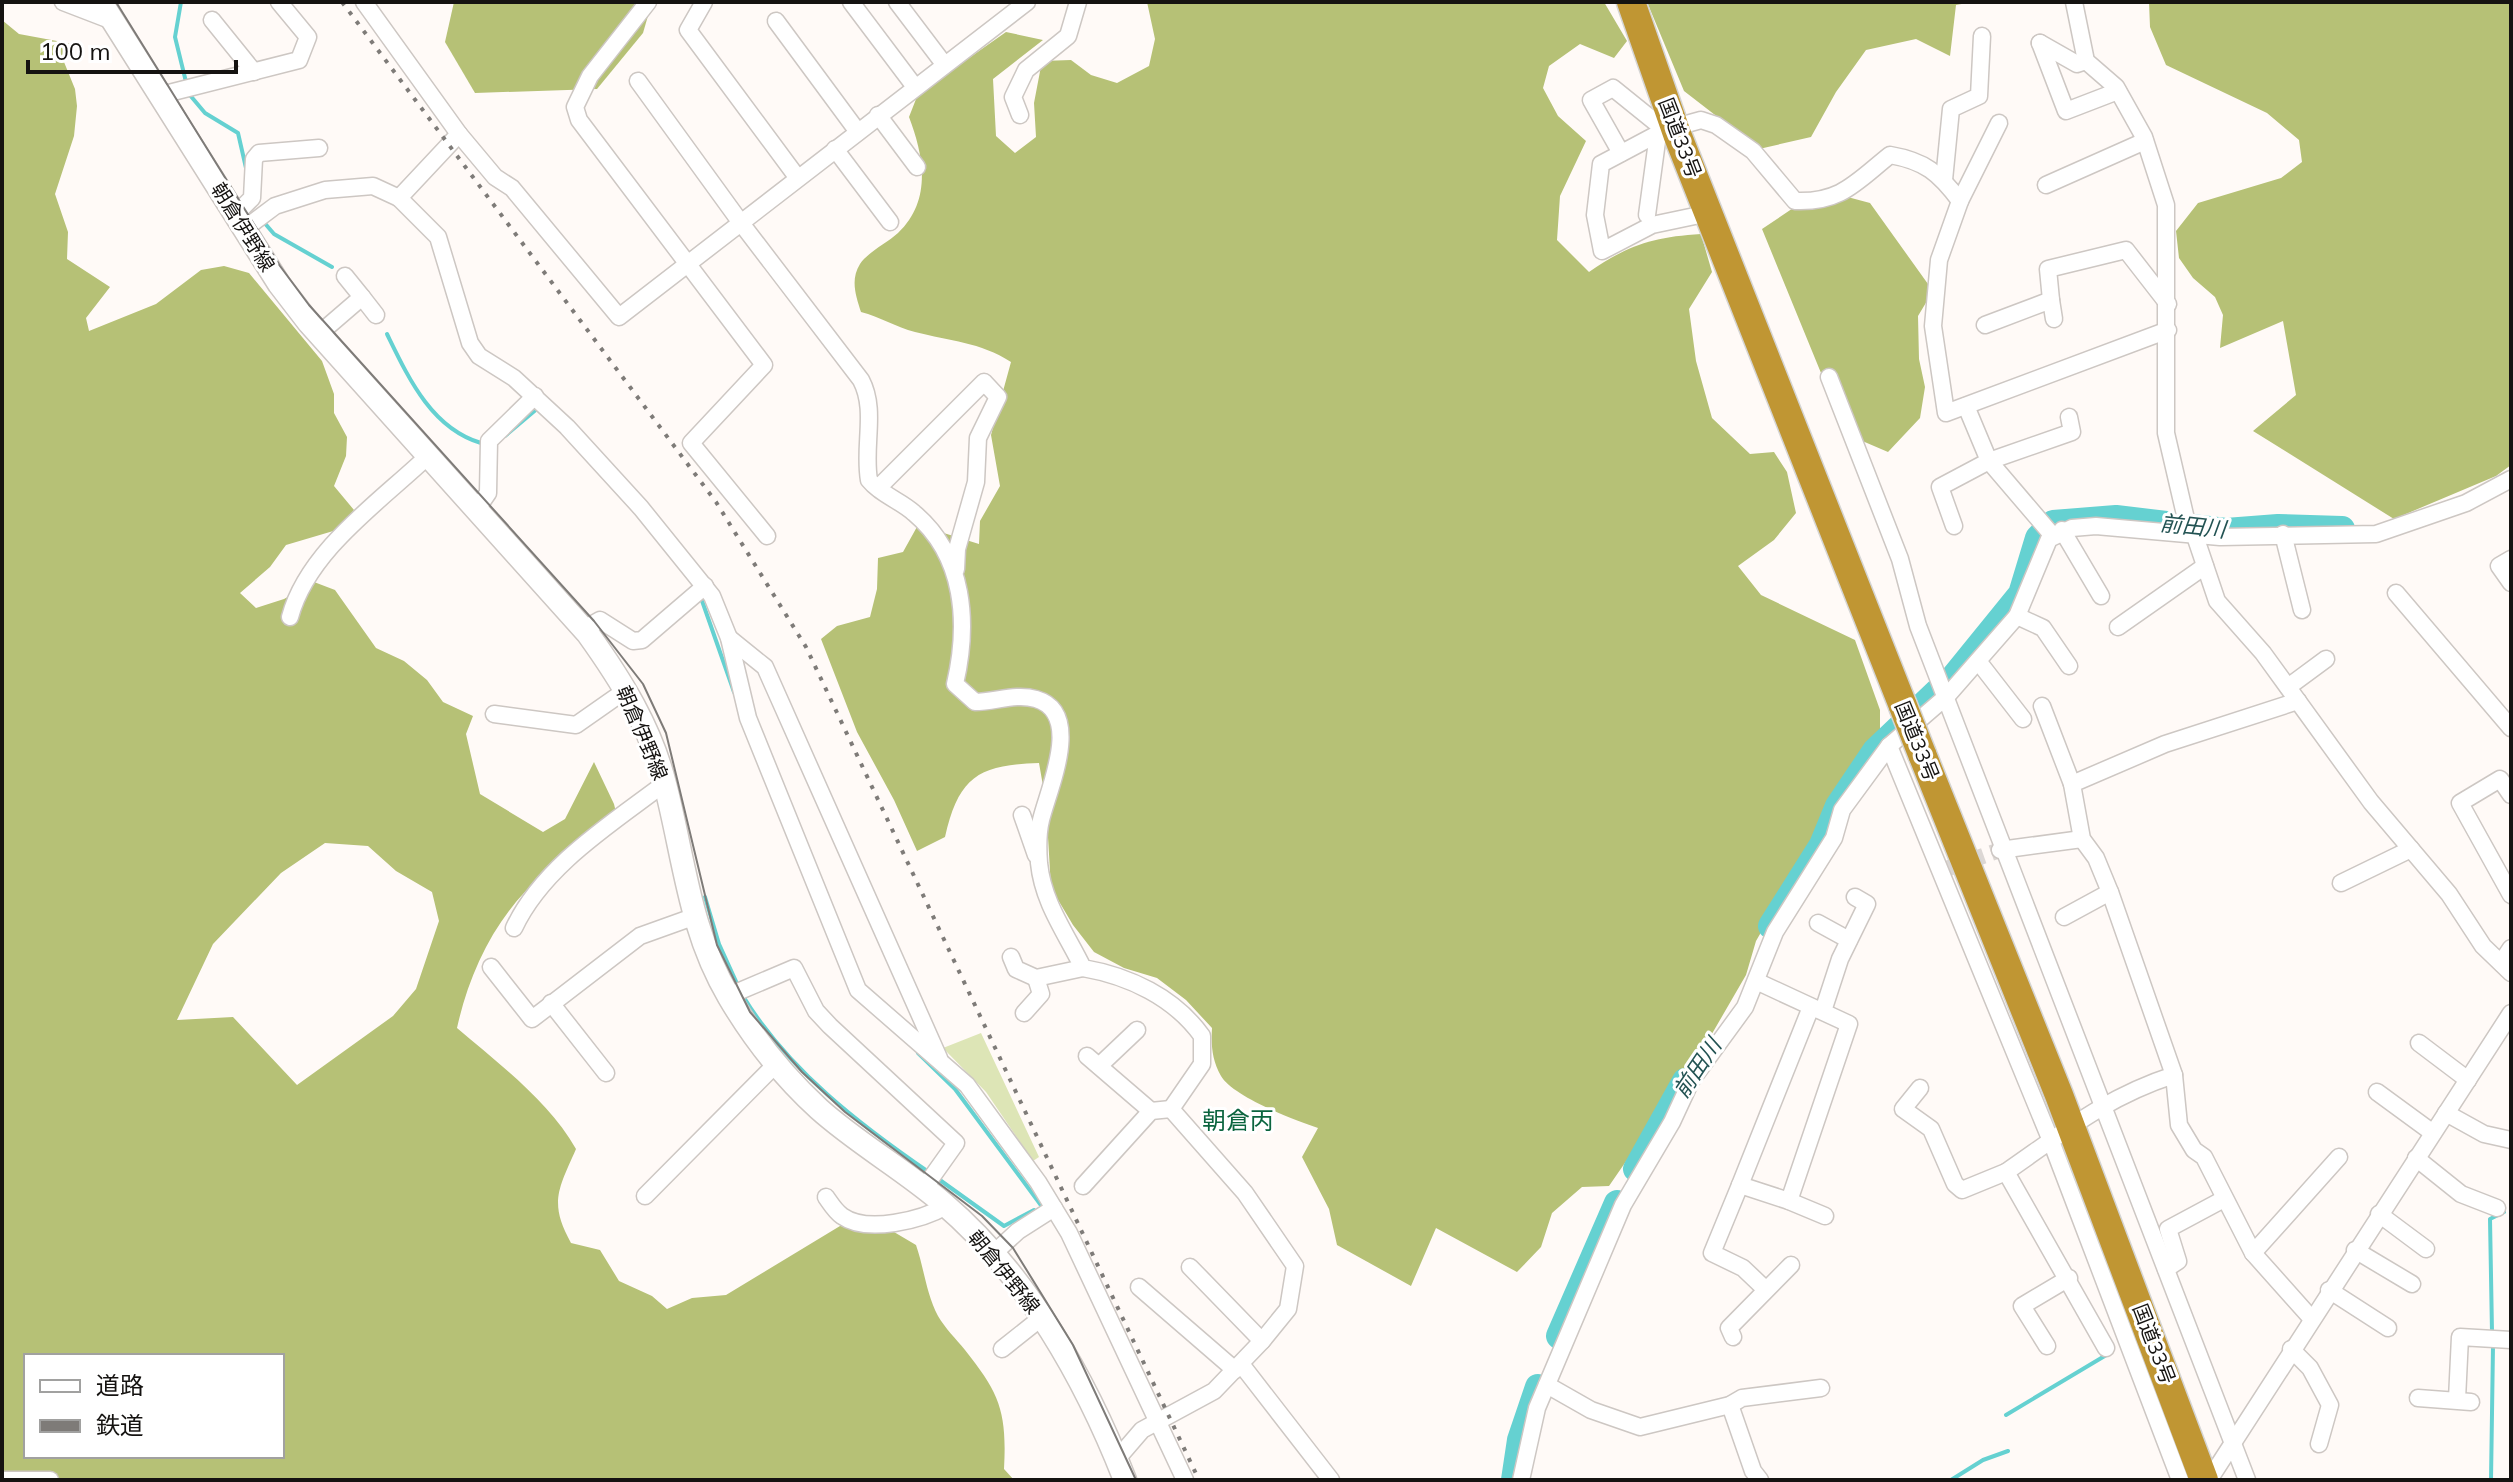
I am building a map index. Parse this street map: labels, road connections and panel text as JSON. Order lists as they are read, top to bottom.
{
  "streets": {
    "highway": ["国道33号"],
    "main road": ["朝倉伊野線"]
  },
  "districts": ["朝倉丙"],
  "water": ["前田川"],
  "legend": ["道路", "鉄道"],
  "scale_bar": "100 m"
}
